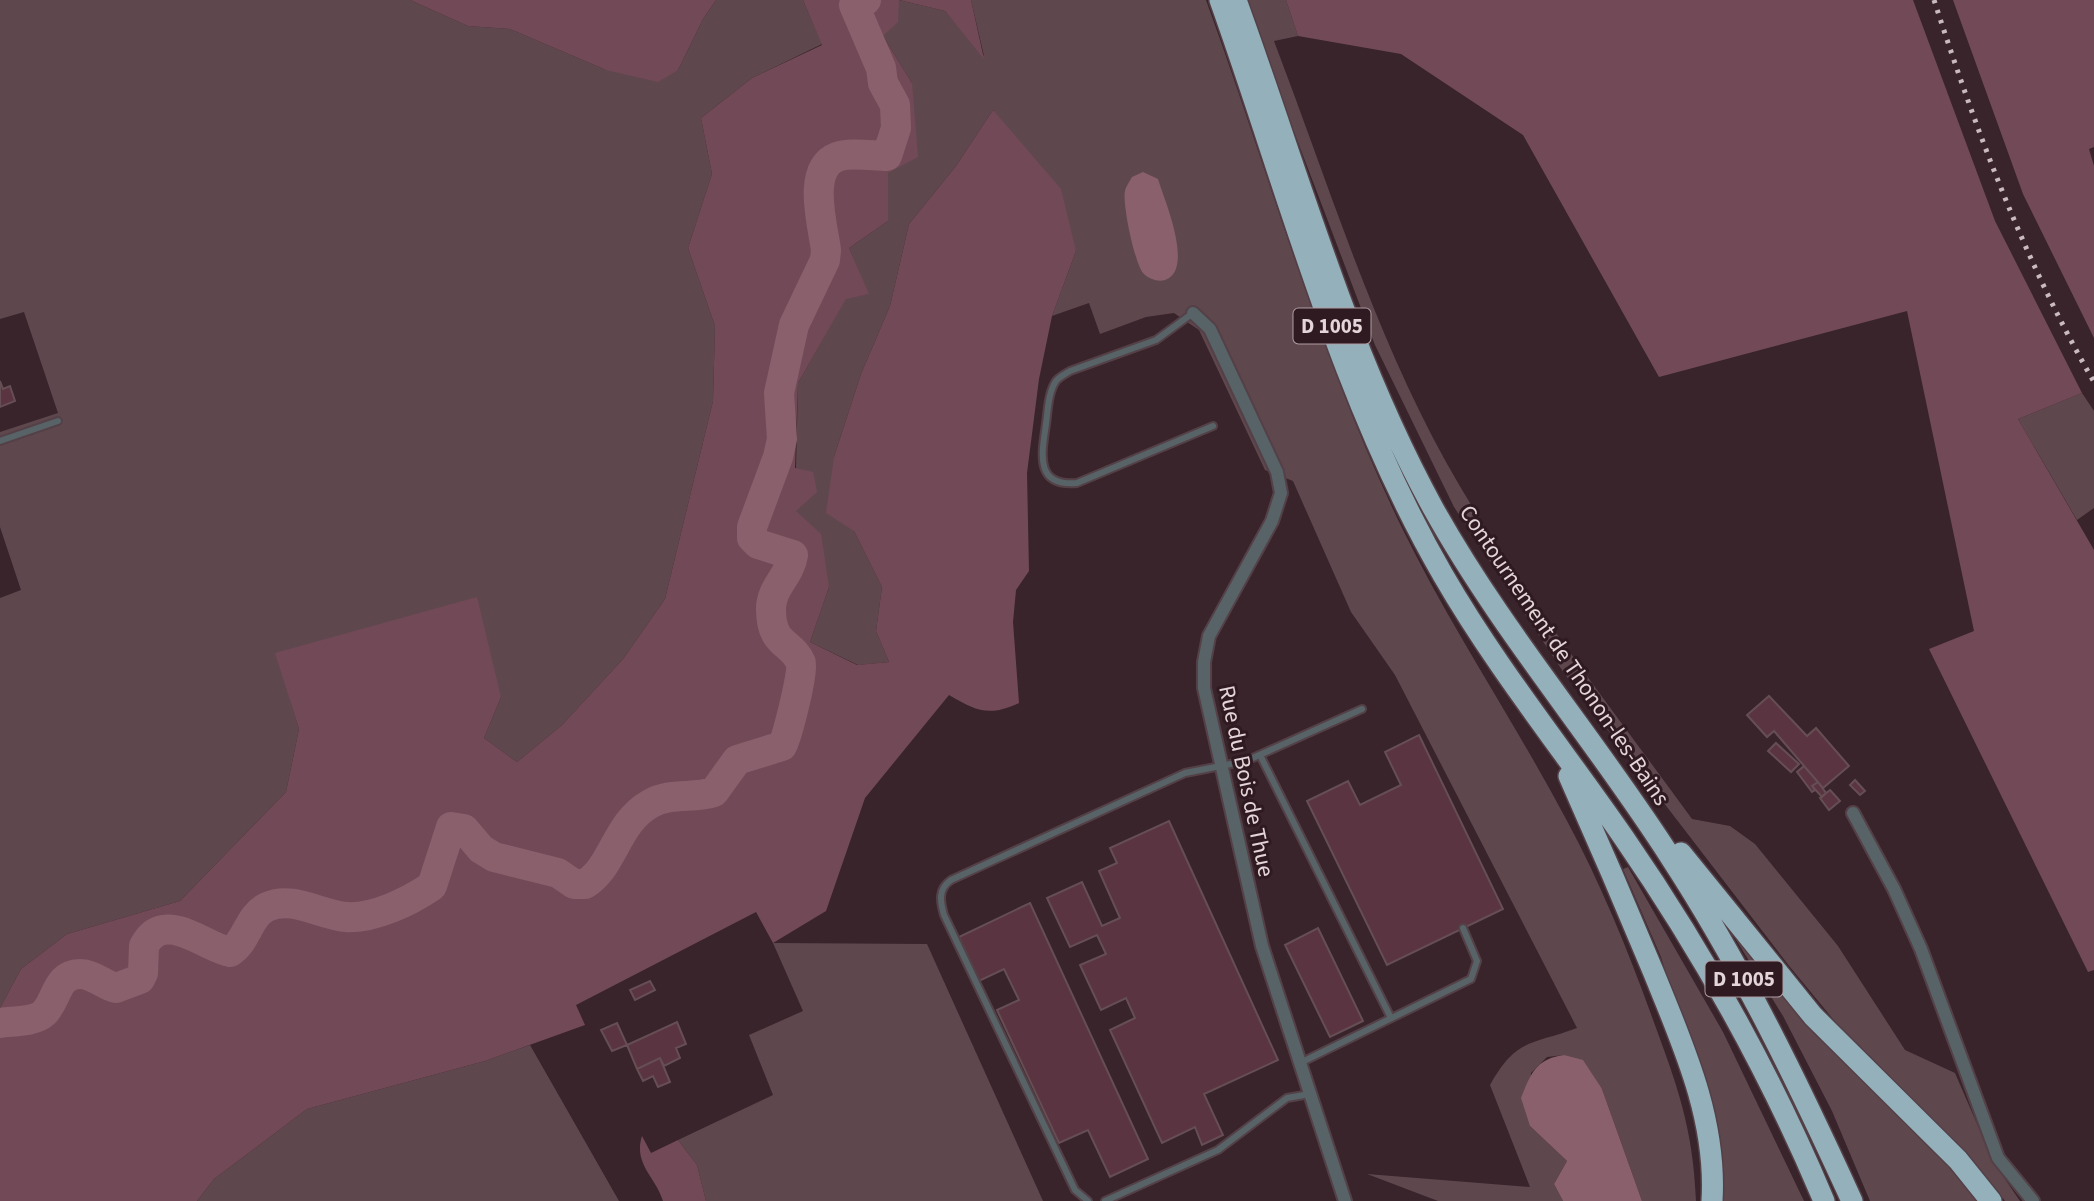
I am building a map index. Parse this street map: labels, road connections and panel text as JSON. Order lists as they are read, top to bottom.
{
  "streets": {
    "highway": ["D 1005", "Contournement de Thonon-les-Bains"],
    "street": ["Rue du Bois de Thue"]
  }
}
